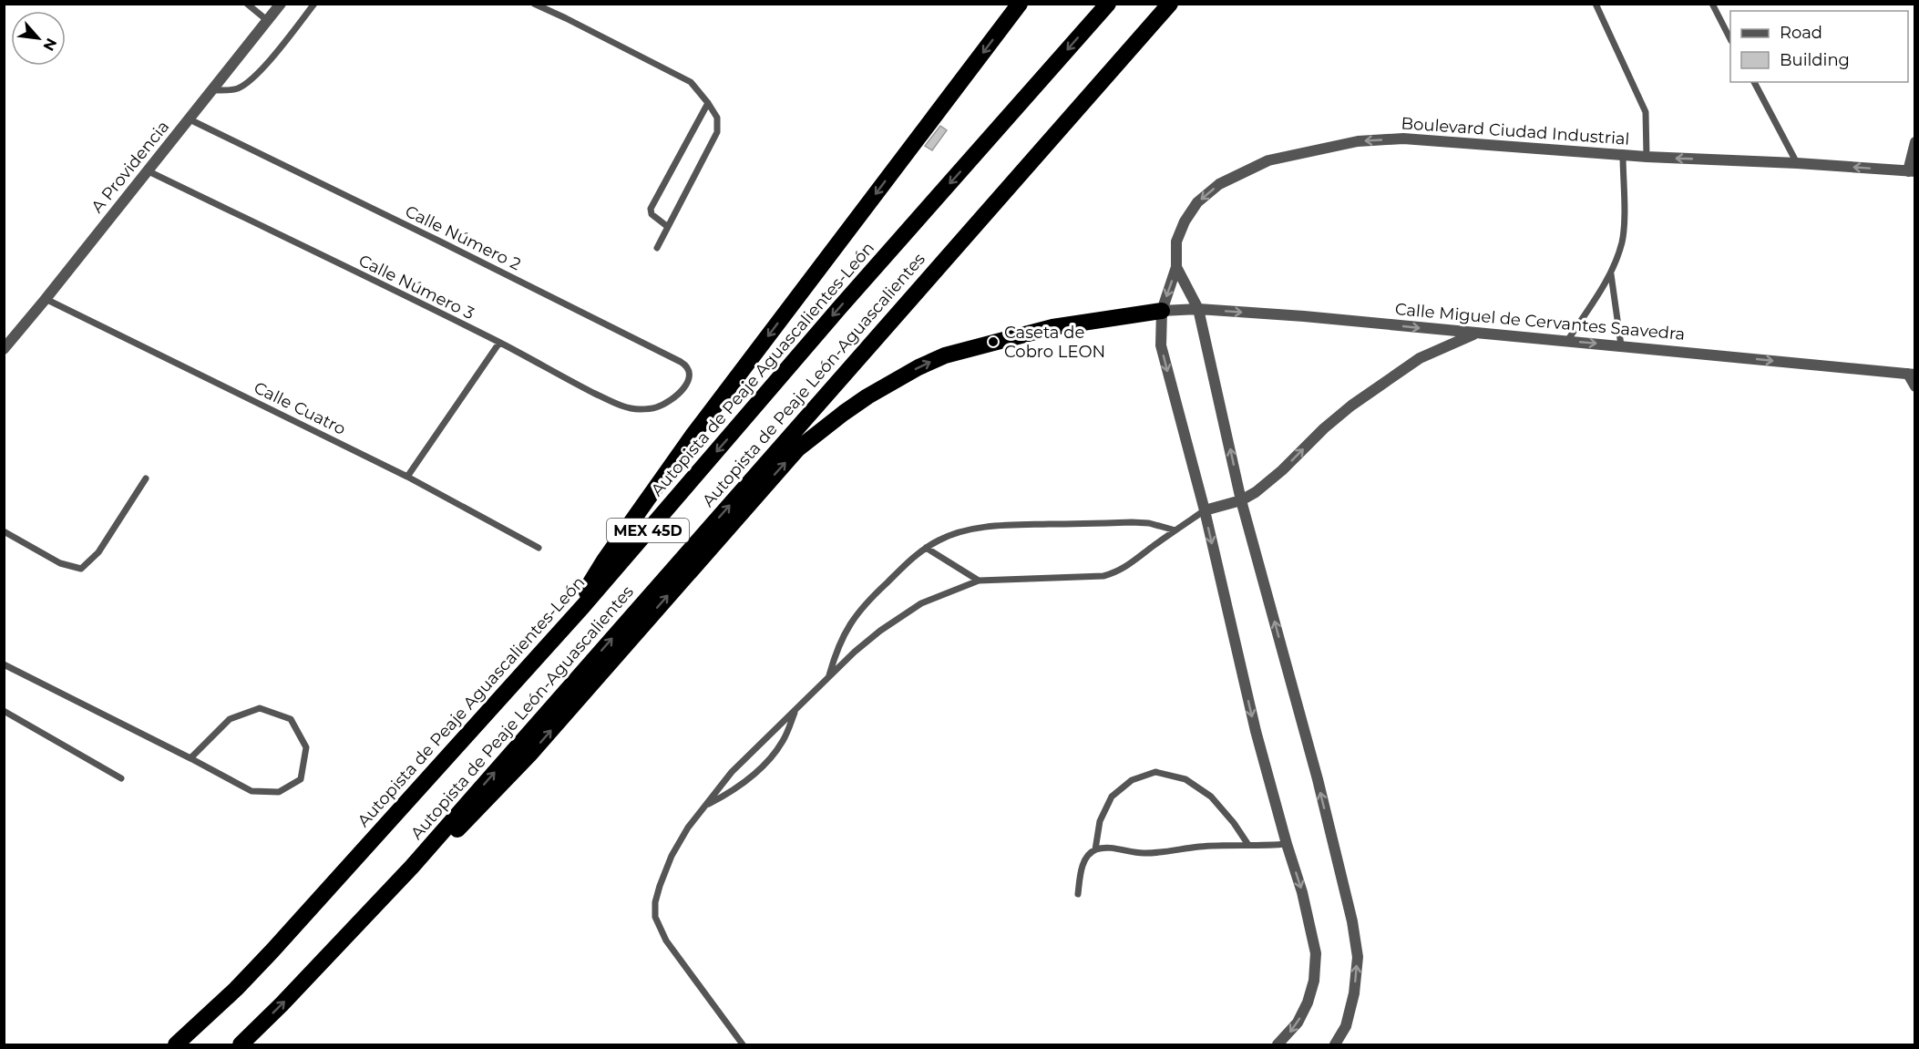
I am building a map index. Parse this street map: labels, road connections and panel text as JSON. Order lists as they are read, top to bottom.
{
  "streets": {
    "highway": ["Autopista de Peaje Aguascalientes-León", "Autopista de Peaje León-Aguascalientes", "MEX 45D"],
    "street": ["Boulevard Ciudad Industrial", "A Providencia", "Calle Miguel de Cervantes Saavedra"],
    "lane": ["Calle Número 2", "Calle Número 3", "Calle Cuatro"]
  },
  "crossings": [
    ["Boulevard Ciudad Industrial", "Calle Miguel de Cervantes Saavedra"],
    ["A Providencia", "Calle Número 2"],
    ["A Providencia", "Calle Número 3"],
    ["A Providencia", "Calle Cuatro"],
    ["Calle Número 2", "Calle Número 3"]
  ],
  "one_way": ["Calle Miguel de Cervantes Saavedra"],
  "places": ["Caseta de Cobro LEON"],
  "legend": ["Road", "Building"],
  "north": "bottom right"
}
